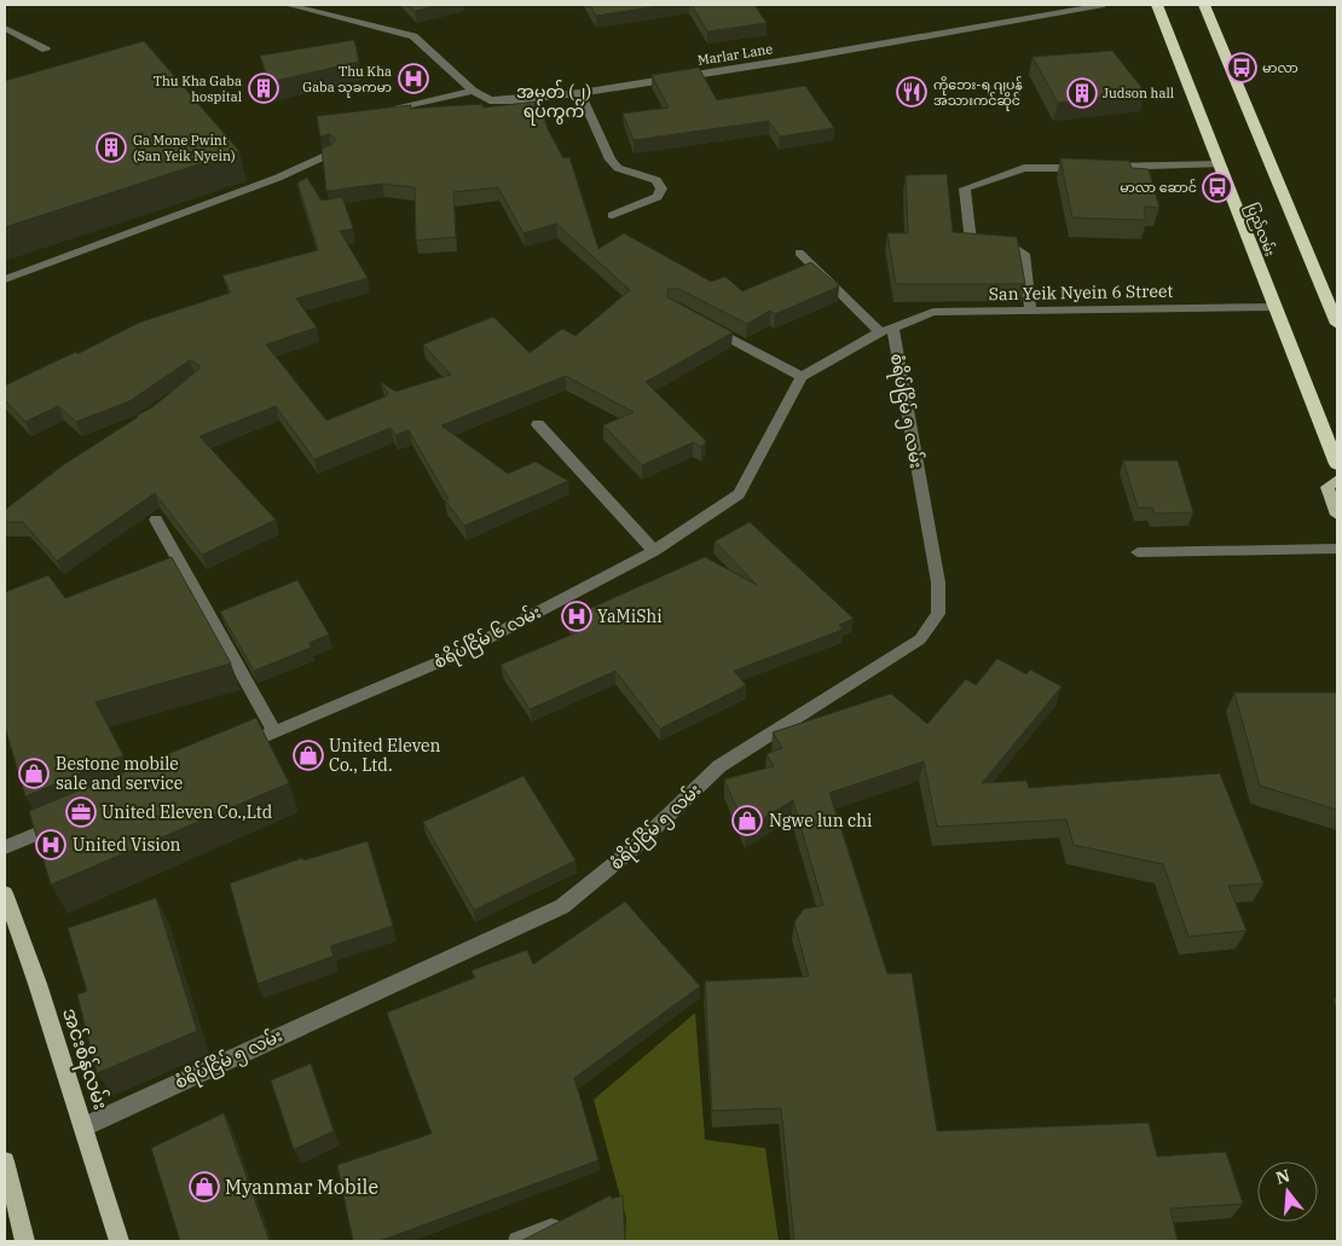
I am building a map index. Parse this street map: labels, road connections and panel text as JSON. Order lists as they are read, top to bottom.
{
  "streets": {
    "highway": ["ပြည်လမ်း"],
    "main road": ["အင်းစိန်လမ်း"],
    "street": [
      "Marlar Lane",
      "San Yeik Nyein 6 Street",
      "စံရိပ်ငြိမ် ၅ လမ်း",
      "စံရိပ်ငြိမ် ၆ လမ်း"
    ]
  },
  "crossings": [
    ["ပြည်လမ်း", "San Yeik Nyein 6 Street"],
    ["San Yeik Nyein 6 Street", "စံရိပ်ငြိမ် ၅ လမ်း"],
    ["စံရိပ်ငြိမ် ၅ လမ်း", "အင်းစိန်လမ်း"]
  ],
  "districts": ["အမှတ် (၂) ရပ်ကွက်"],
  "places": {
    "bus stop": ["မာလာ", "မာလာ ဆောင်"],
    "hospital": ["Thu Kha Gaba သုခကမာ", "YaMiShi", "United Vision"],
    "building": ["Thu Kha Gaba hospital", "Judson hall", "Ga Mone Pwint (San Yeik Nyein)"],
    "restaurant": ["ကိုဘေး-ရ ဂျပန် အသားကင်ဆိုင်"],
    "shop": [
      "United Eleven Co., Ltd.",
      "Bestone mobile sale and service",
      "Ngwe lun chi",
      "Myanmar Mobile"
    ],
    "office": ["United Eleven Co.,Ltd"]
  },
  "north": "top"
}
